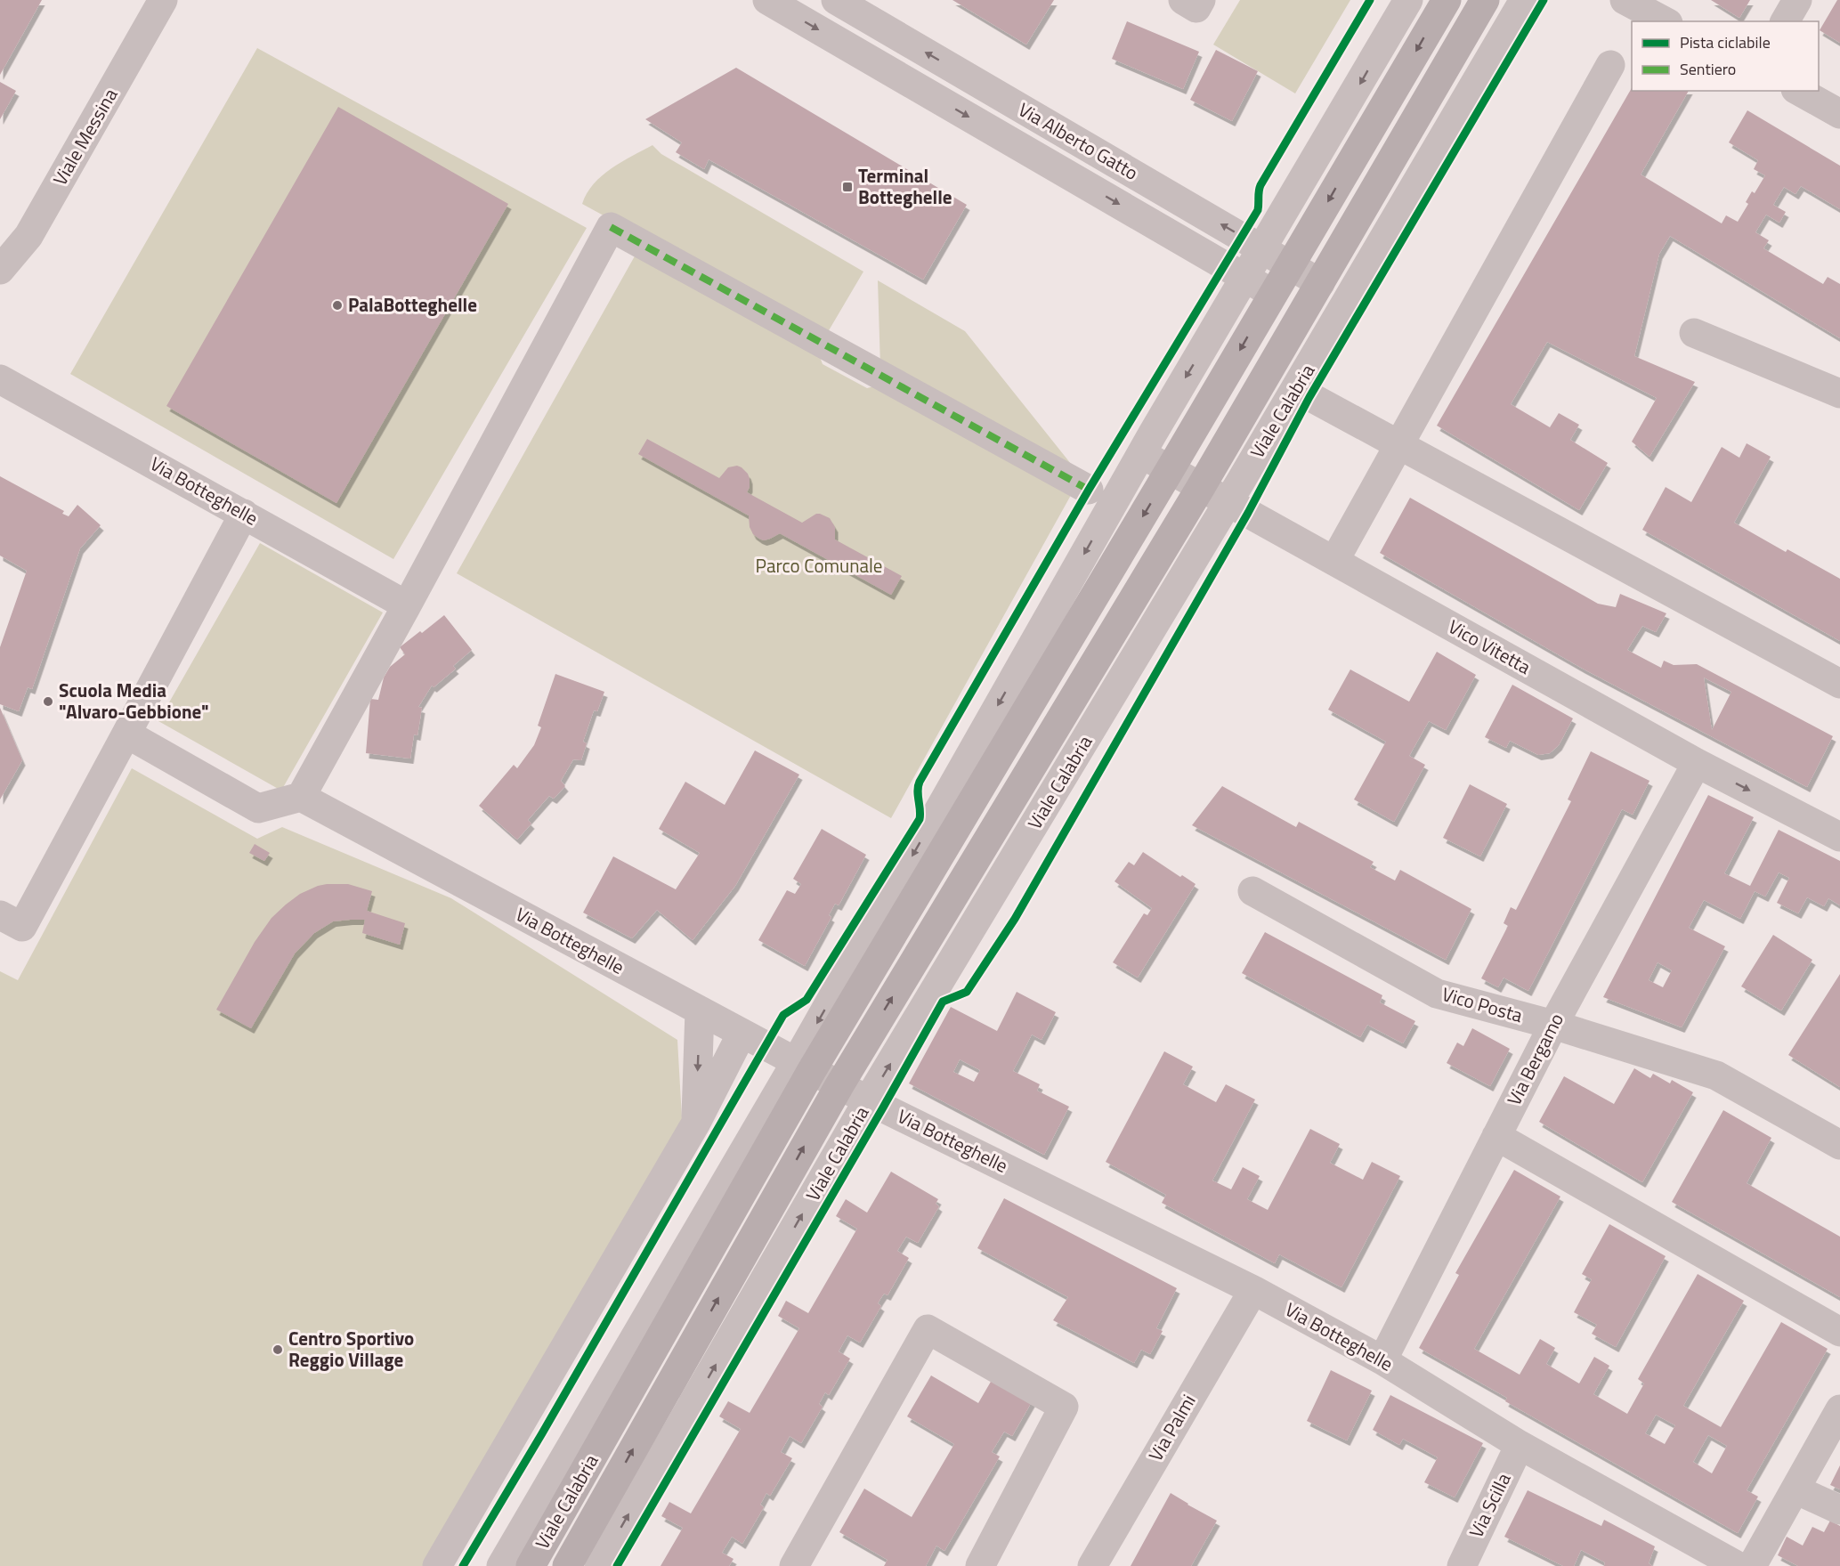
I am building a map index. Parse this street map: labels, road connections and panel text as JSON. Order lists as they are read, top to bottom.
{
  "streets": {
    "main road": ["Viale Calabria"],
    "street": [
      "Viale Messina",
      "Via Alberto Gatto",
      "Via Botteghelle",
      "Vico Vitetta",
      "Vico Posta",
      "Via Bergamo",
      "Via Palmi",
      "Via Scilla"
    ]
  },
  "crossings": [
    ["Via Alberto Gatto", "Viale Calabria"],
    ["Viale Calabria", "Via Botteghelle"],
    ["Viale Calabria", "Vico Vitetta"],
    ["Via Botteghelle", "Via Bergamo"],
    ["Via Botteghelle", "Via Palmi"],
    ["Via Botteghelle", "Via Scilla"],
    ["Vico Vitetta", "Via Bergamo"],
    ["Vico Posta", "Via Bergamo"]
  ],
  "parks": ["Parco Comunale"],
  "places": {
    "transit": ["Terminal Botteghelle"],
    "other": ["PalaBotteghelle", "Scuola Media \"Alvaro-Gebbione\"", "Centro Sportivo Reggio Village"]
  },
  "legend": ["Pista ciclabile", "Sentiero"]
}
